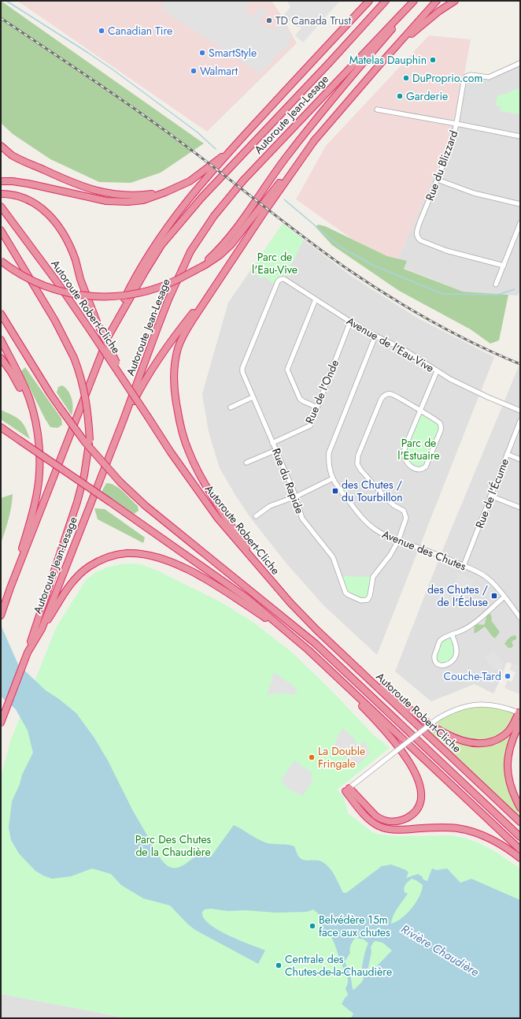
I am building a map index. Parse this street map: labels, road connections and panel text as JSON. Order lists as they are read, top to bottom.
{
  "streets": {
    "highway": ["Autoroute Jean-Lesage", "Autoroute Robert-Cliche"],
    "street": [
      "Rue du Blizzard",
      "Avenue de l'Eau-Vive",
      "Rue de l'Onde",
      "Rue du Rapide",
      "Rue de l'Écume",
      "Avenue des Chutes"
    ]
  },
  "crossings": [
    ["Avenue de l'Eau-Vive", "Rue de l'Onde"],
    ["Avenue de l'Eau-Vive", "Rue du Rapide"],
    ["Avenue de l'Eau-Vive", "Avenue des Chutes"],
    ["Rue de l'Onde", "Rue du Rapide"],
    ["Rue du Rapide", "Avenue des Chutes"],
    ["Rue de l'Écume", "Avenue des Chutes"]
  ],
  "water": ["Rivière Chaudière"],
  "parks": ["Parc de l'Eau-Vive", "Parc de l'Estuaire", "Parc Des Chutes de la Chaudière"],
  "places": {
    "other": [
      "TD Canada Trust",
      "Canadian Tire",
      "SmartStyle",
      "Matelas Dauphin",
      "Walmart",
      "DuProprio.com",
      "Garderie",
      "Couche-Tard",
      "La Double Fringale",
      "Belvédère 15m face aux chutes",
      "Centrale des Chutes-de-la-Chaudière"
    ],
    "transit": ["des Chutes / du Tourbillon", "des Chutes / de l'Écluse"]
  }
}
